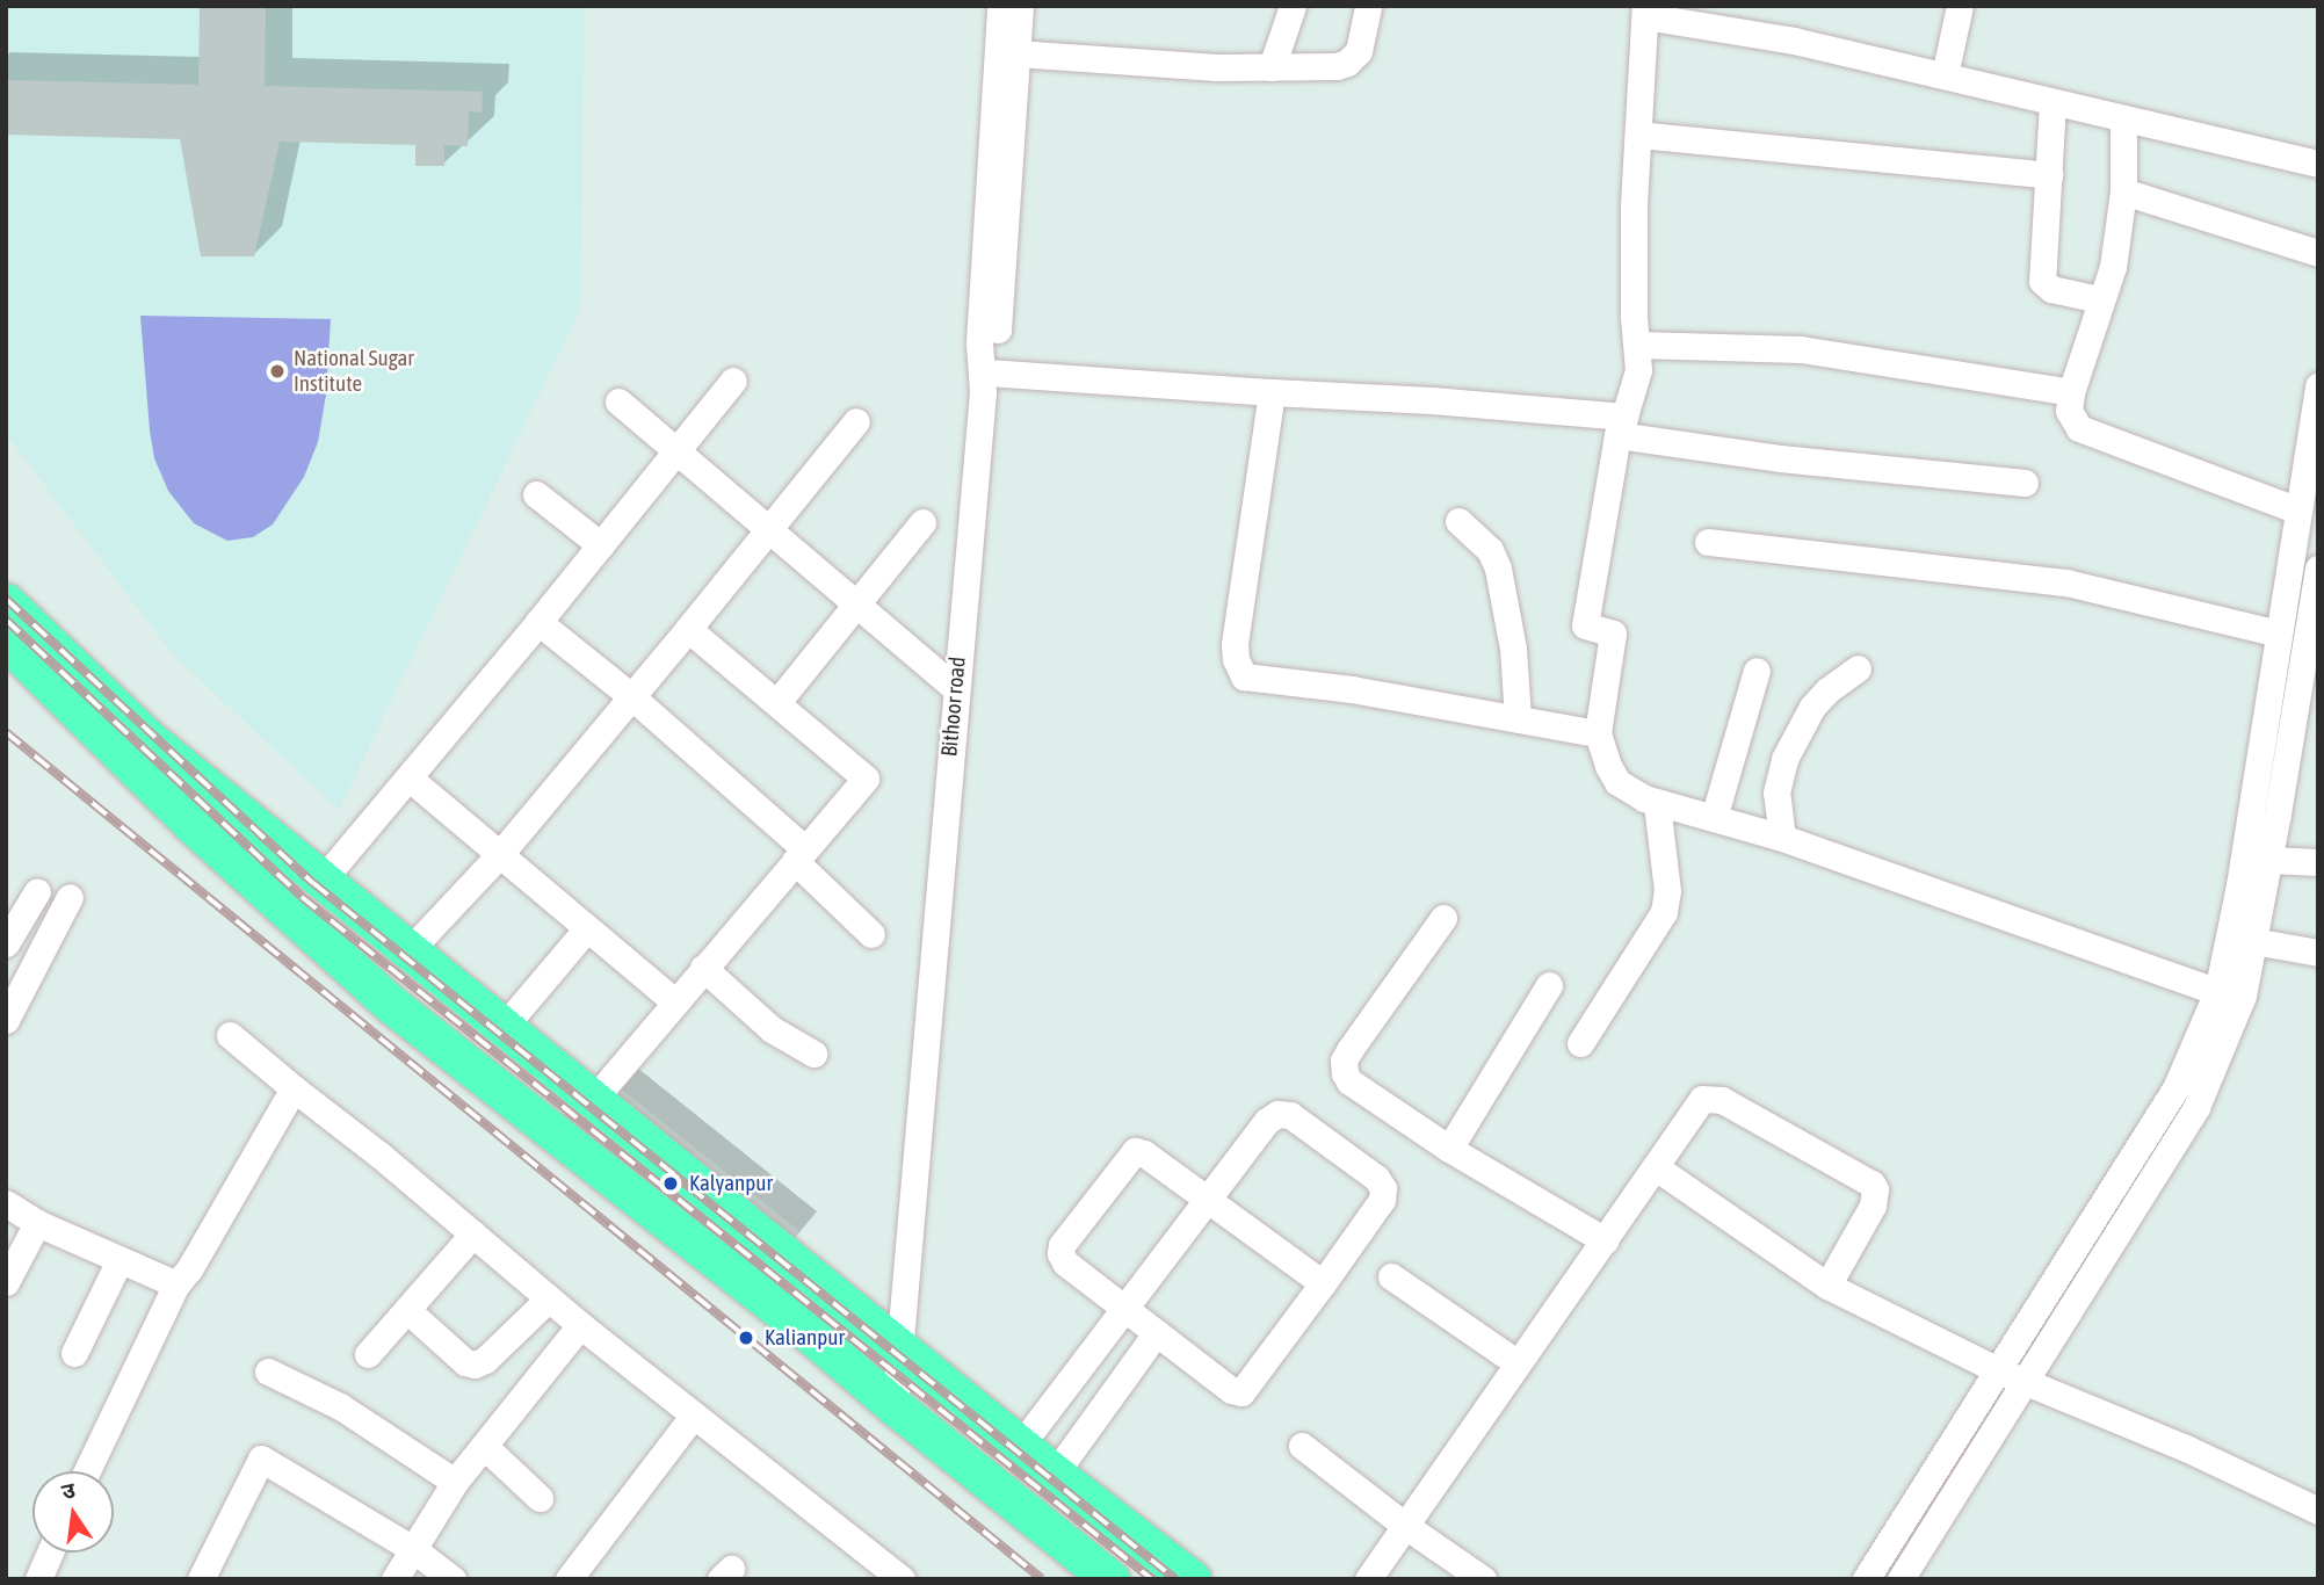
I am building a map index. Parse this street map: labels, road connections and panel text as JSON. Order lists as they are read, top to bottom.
{
  "streets": {
    "street": ["Bithoor road"]
  },
  "places": ["National Sugar Institute", "Kalyanpur", "Kalianpur"],
  "north": "top"
}
